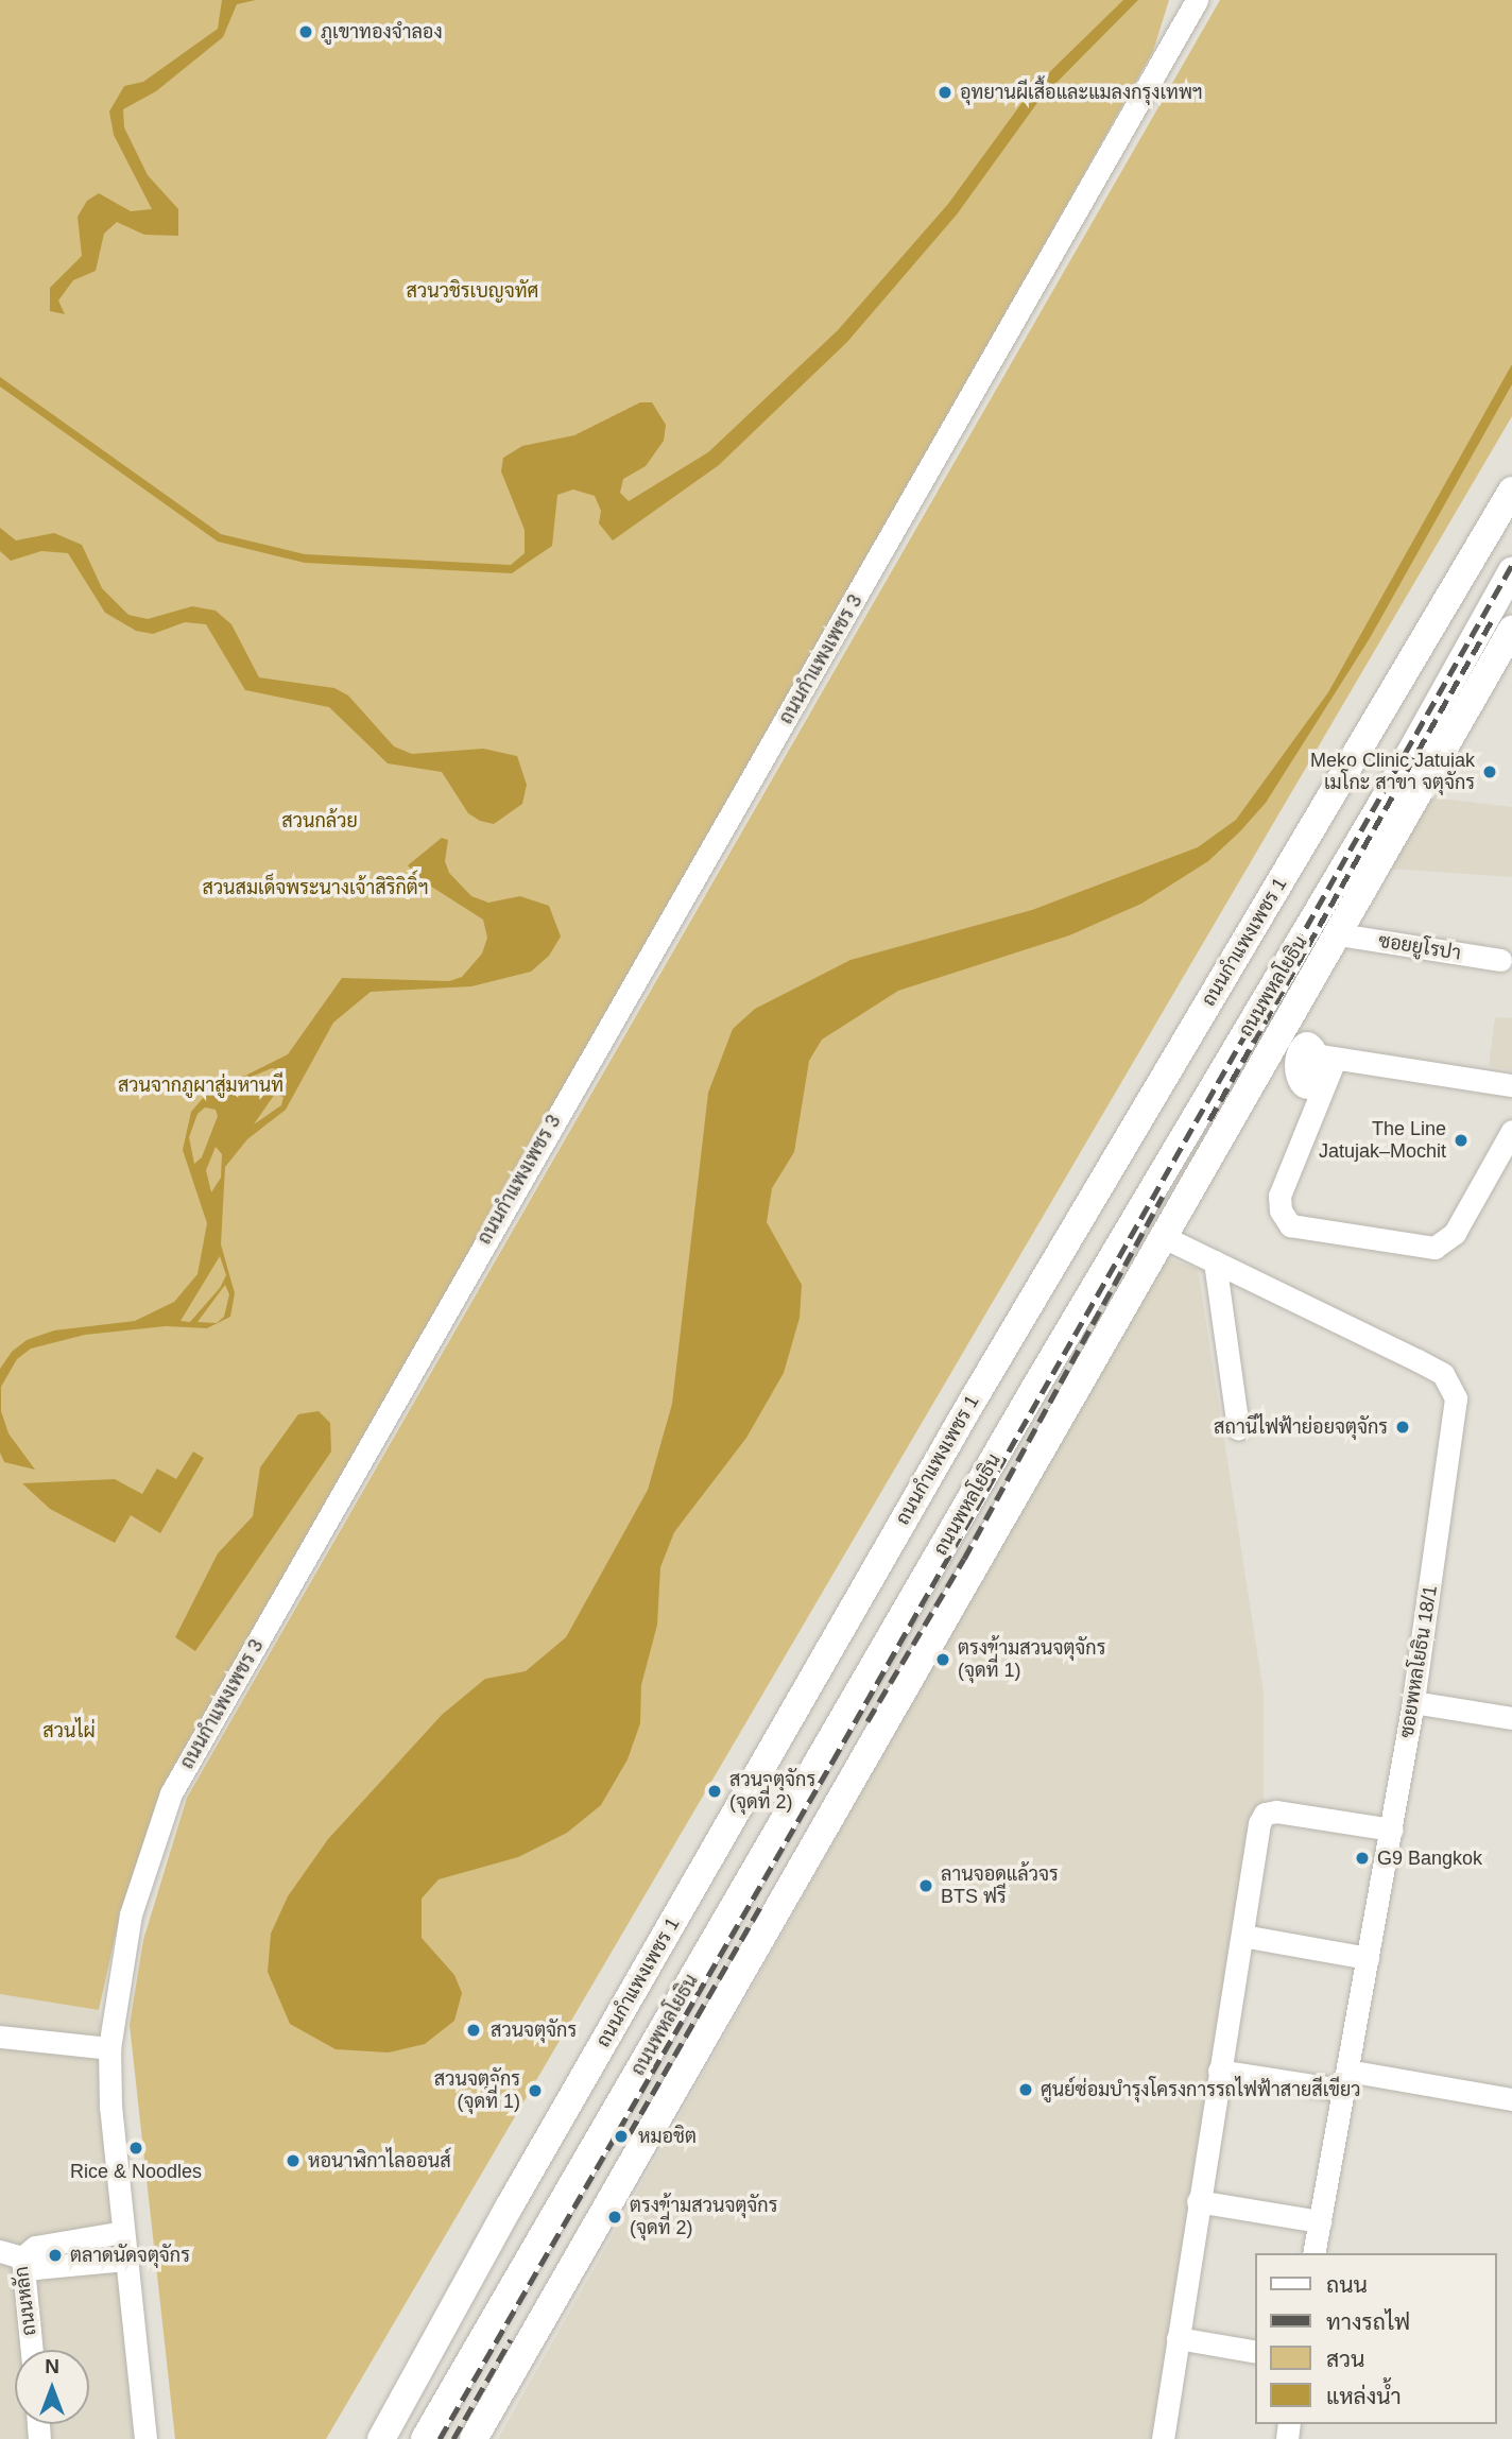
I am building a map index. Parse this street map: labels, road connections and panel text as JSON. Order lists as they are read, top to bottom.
{
  "streets": {
    "main road": ["ถนนกำแพงเพชร 1", "ถนนพหลโยธิน"],
    "street": [
      "ถนนกำแพงเพชร 3",
      "ซอยยูโรปา",
      "ซอยพหลโยธิน 18/1",
      "ถนนหลัก"
    ]
  },
  "crossings": [
    ["ซอยยูโรปา", "ถนนพหลโยธิน"],
    ["ถนนพหลโยธิน", "ซอยพหลโยธิน 18/1"]
  ],
  "parks": [
    "สวนวชิรเบญจทัศ",
    "สวนกล้วย",
    "สวนสมเด็จพระนางเจ้าสิริกิติ์ฯ",
    "สวนจากภูผาสู่มหานที",
    "สวนไผ่"
  ],
  "places": [
    "ภูเขาทองจำลอง",
    "อุทยานผีเสื้อและแมลงกรุงเทพฯ",
    "Meko Clinic Jatujak เมโกะ สาขา จตุจักร",
    "The Line Jatujak–Mochit",
    "สถานีไฟฟ้าย่อยจตุจักร",
    "ตรงข้ามสวนจตุจักร (จุดที่ 1)",
    "สวนจตุจักร (จุดที่ 2)",
    "G9 Bangkok",
    "ลานจอดแล้วจร BTS ฟรี",
    "สวนจตุจักร",
    "ศูนย์ซ่อมบำรุงโครงการรถไฟฟ้าสายสีเขียว",
    "สวนจตุจักร (จุดที่ 1)",
    "หมอชิต",
    "Rice & Noodles",
    "หอนาฬิกาไลออนส์",
    "ตรงข้ามสวนจตุจักร (จุดที่ 2)",
    "ตลาดนัดจตุจักร"
  ],
  "legend": [
    "ถนน",
    "ทางรถไฟ",
    "สวน",
    "แหล่งน้ำ"
  ],
  "north": "top"
}
